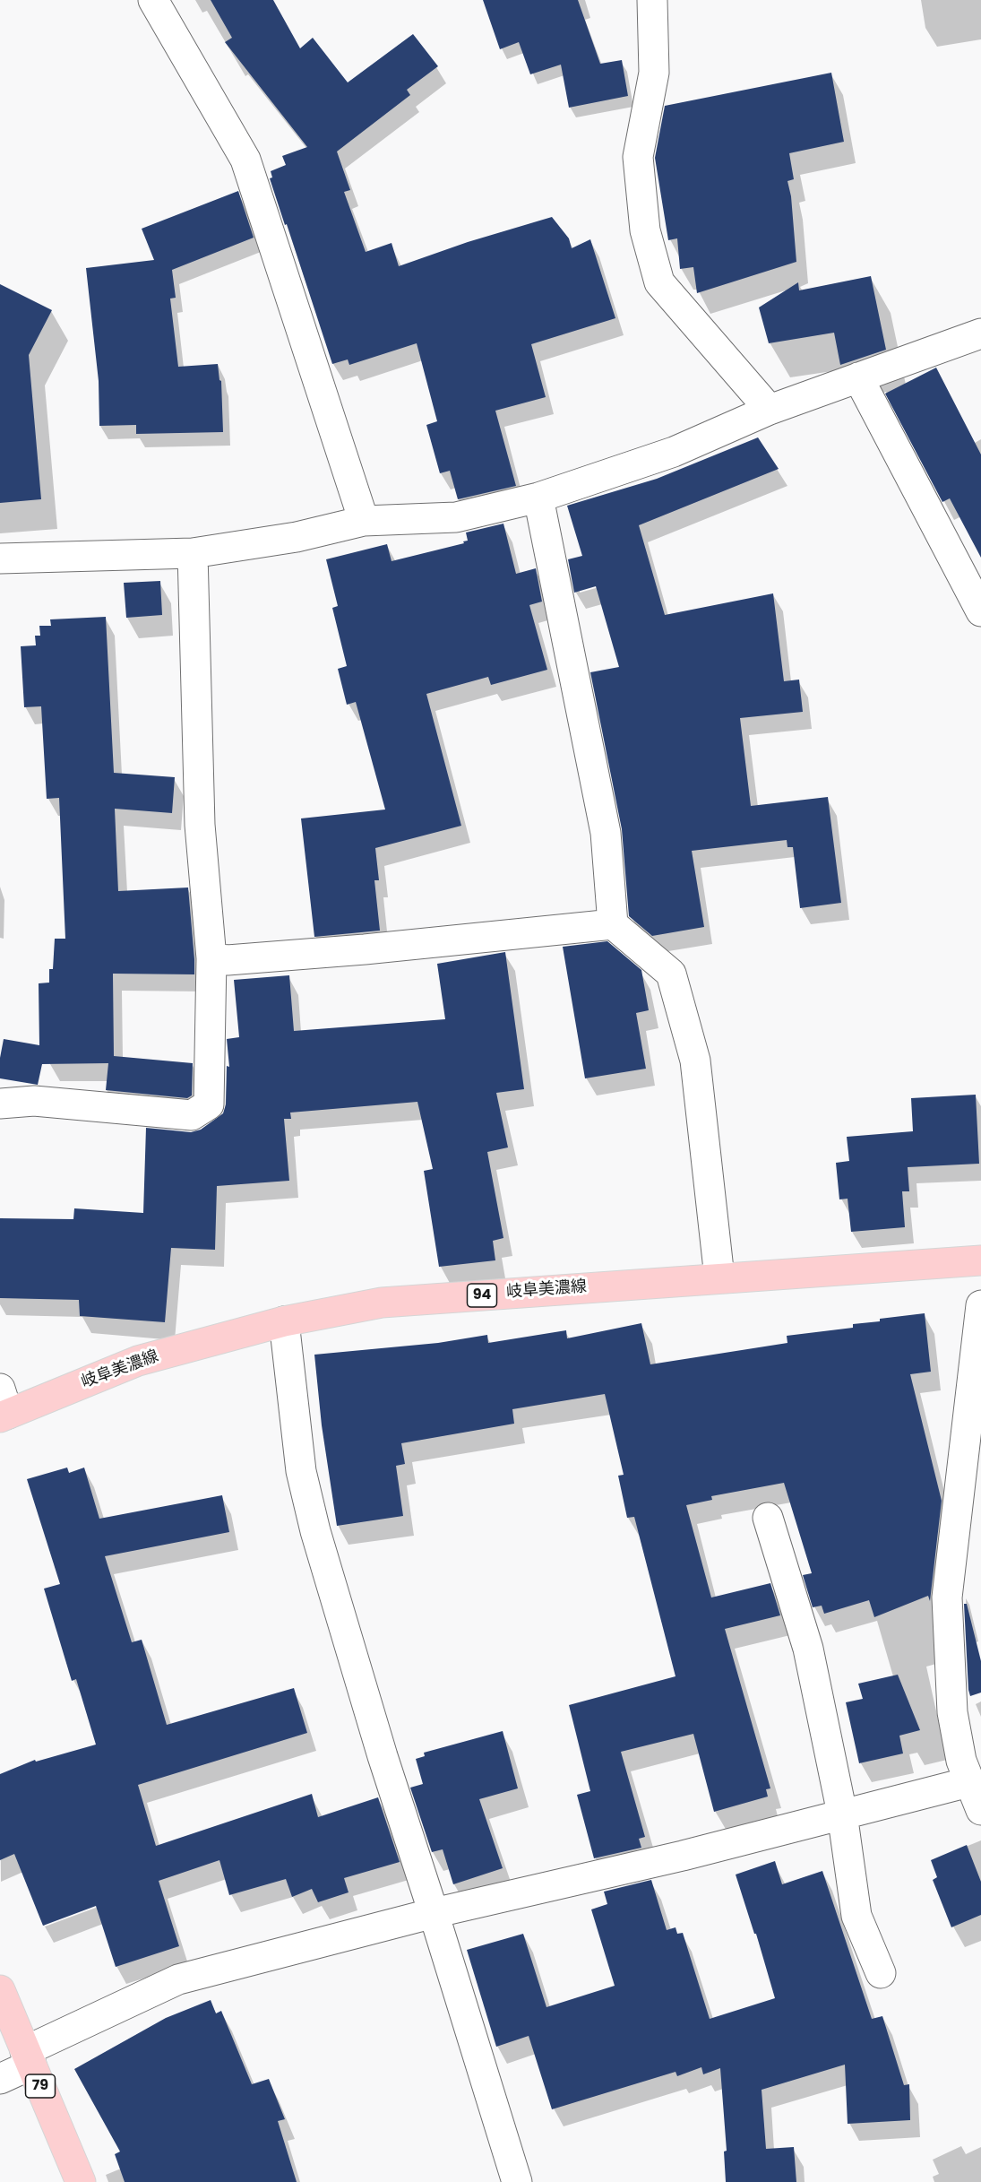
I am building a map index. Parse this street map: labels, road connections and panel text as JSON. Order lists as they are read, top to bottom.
{
  "streets": {
    "main road": ["岐阜美濃線", "94", "79"]
  }
}
